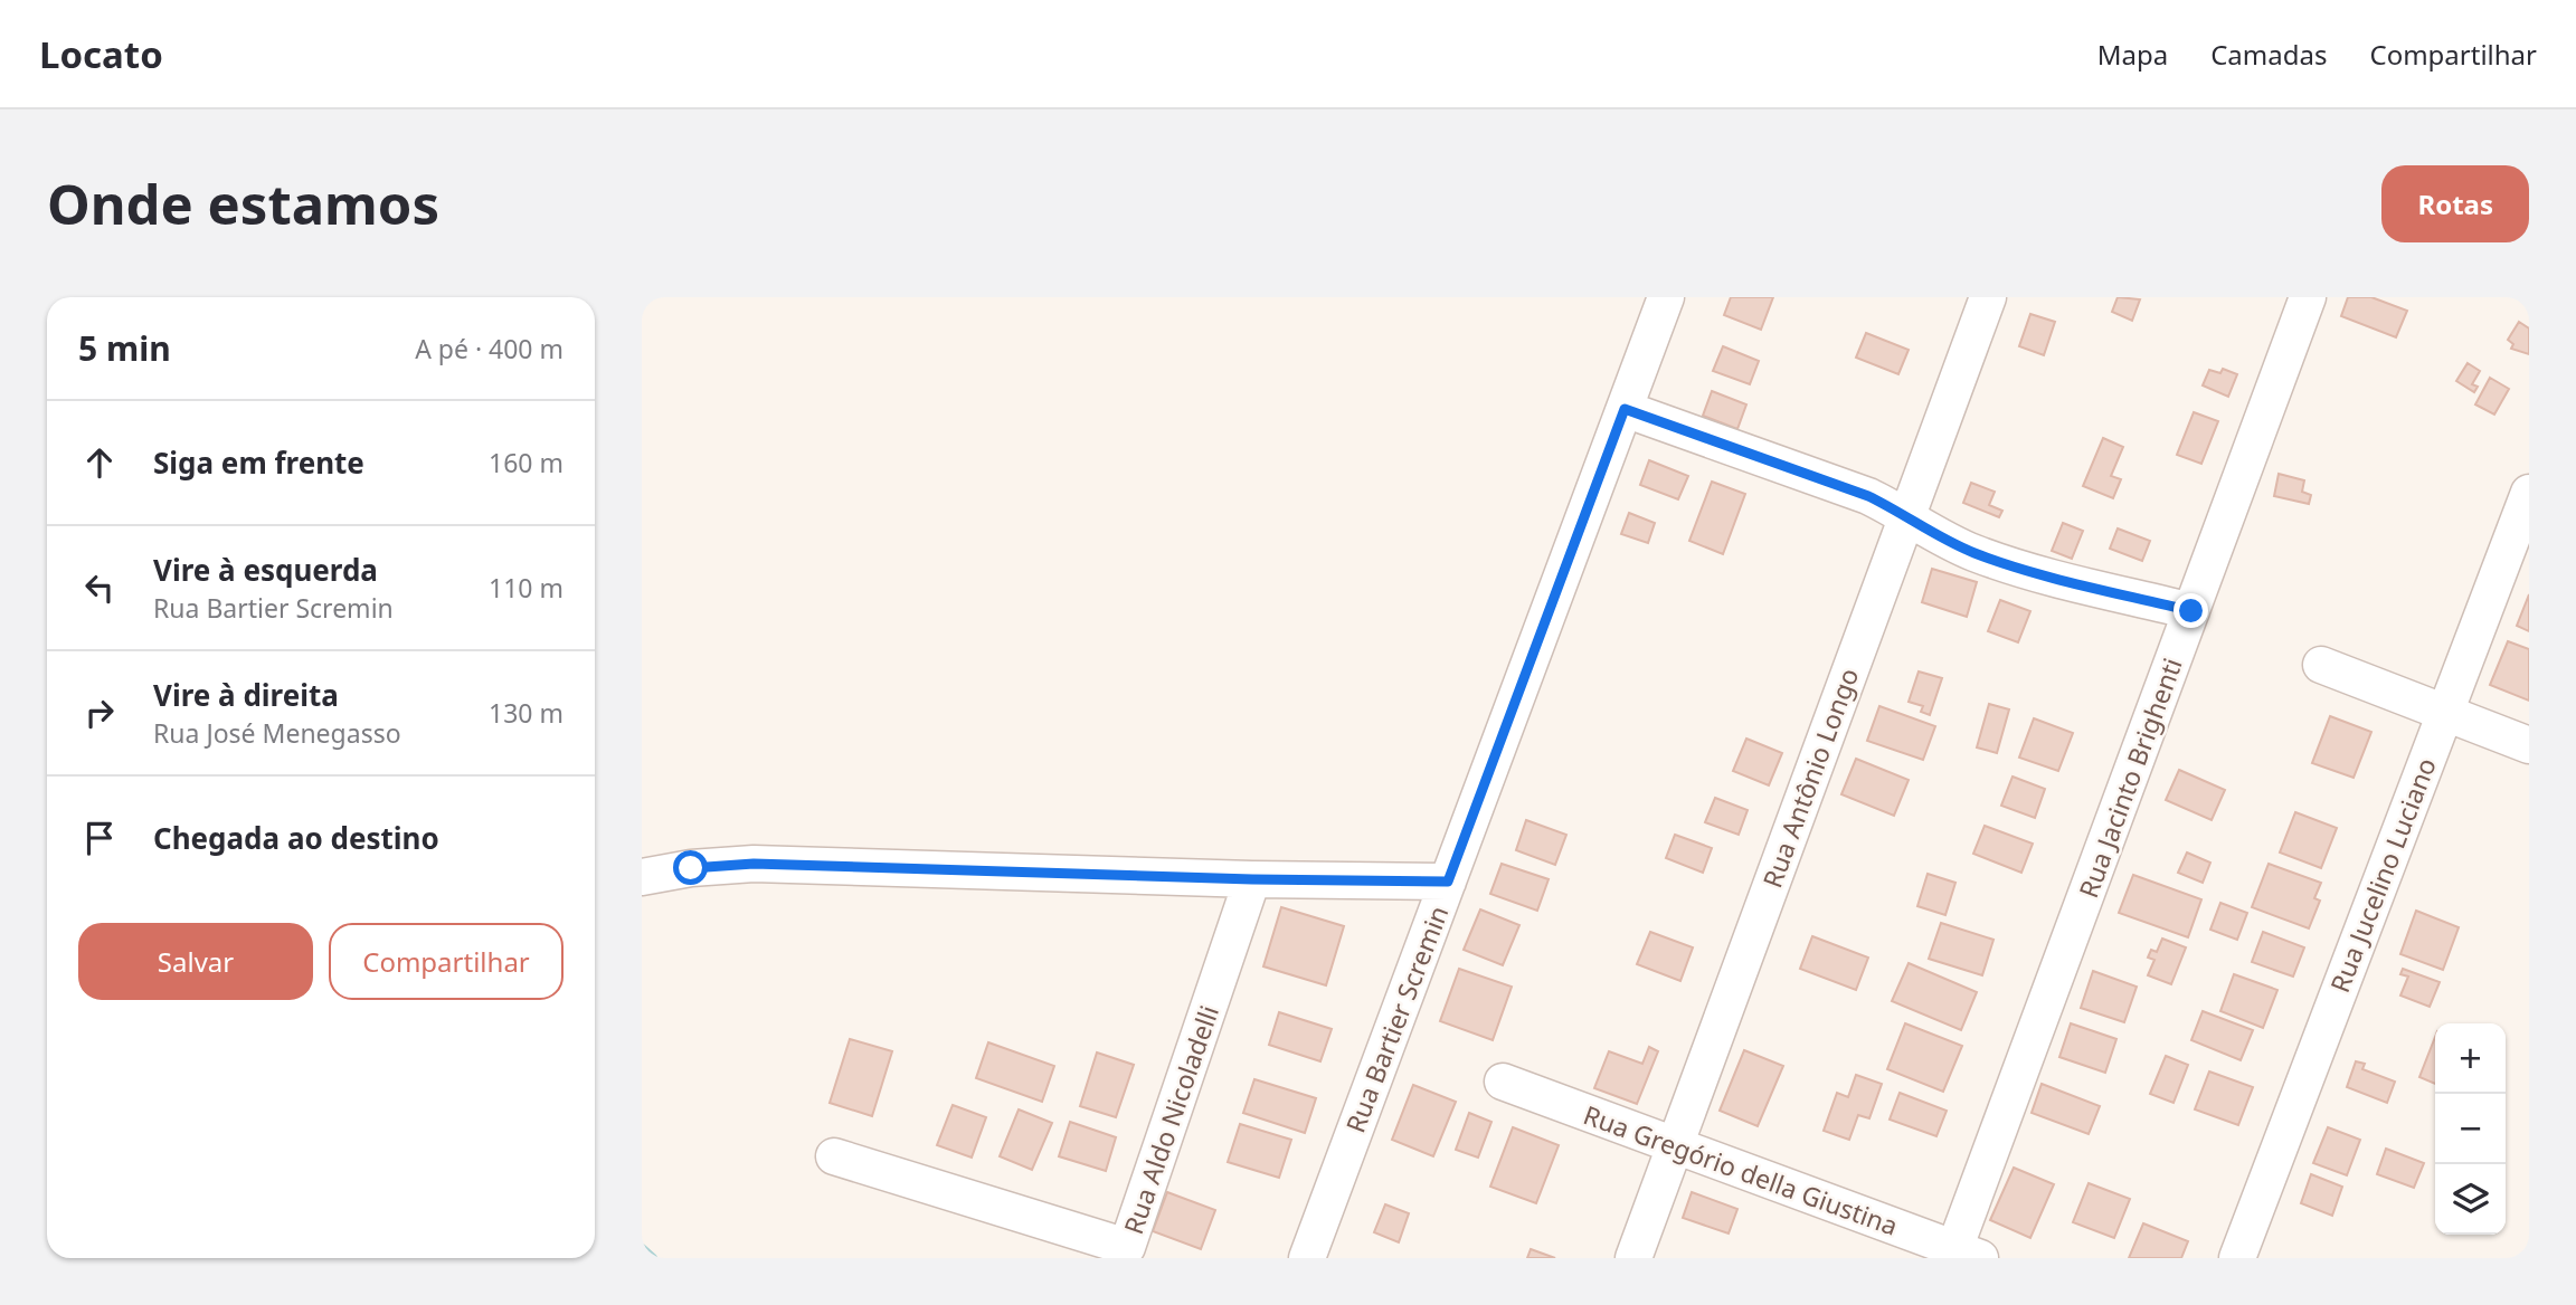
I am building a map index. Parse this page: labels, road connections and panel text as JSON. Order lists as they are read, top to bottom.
{
  "streets": {
    "street": [
      "Rua Antônio Longo",
      "Rua Jacinto Brighenti",
      "Rua Jucelino Luciano",
      "Rua Bartier Scremin",
      "Rua Aldo Nicoladelli",
      "Rua Gregório della Giustina"
    ]
  },
  "crossings": [
    ["Rua Antônio Longo", "Rua Gregório della Giustina"],
    ["Rua Jacinto Brighenti", "Rua Gregório della Giustina"]
  ],
  "page": {
    "header": "Locato",
    "nav": ["Mapa", "Camadas", "Compartilhar"],
    "buttons": [
      "Rotas",
      ["Salvar", "Compartilhar"]
    ],
    "title": "Onde estamos",
    "heading": ["5 min", "A pé · 400 m"],
    "list": [
      ["Siga em frente", "160 m"],
      ["Vire à esquerda", "Rua Bartier Scremin", "110 m"],
      ["Vire à direita", "Rua José Menegasso", "130 m"],
      "Chegada ao destino"
    ],
    "map_buttons": ["+", "−"]
  }
}
